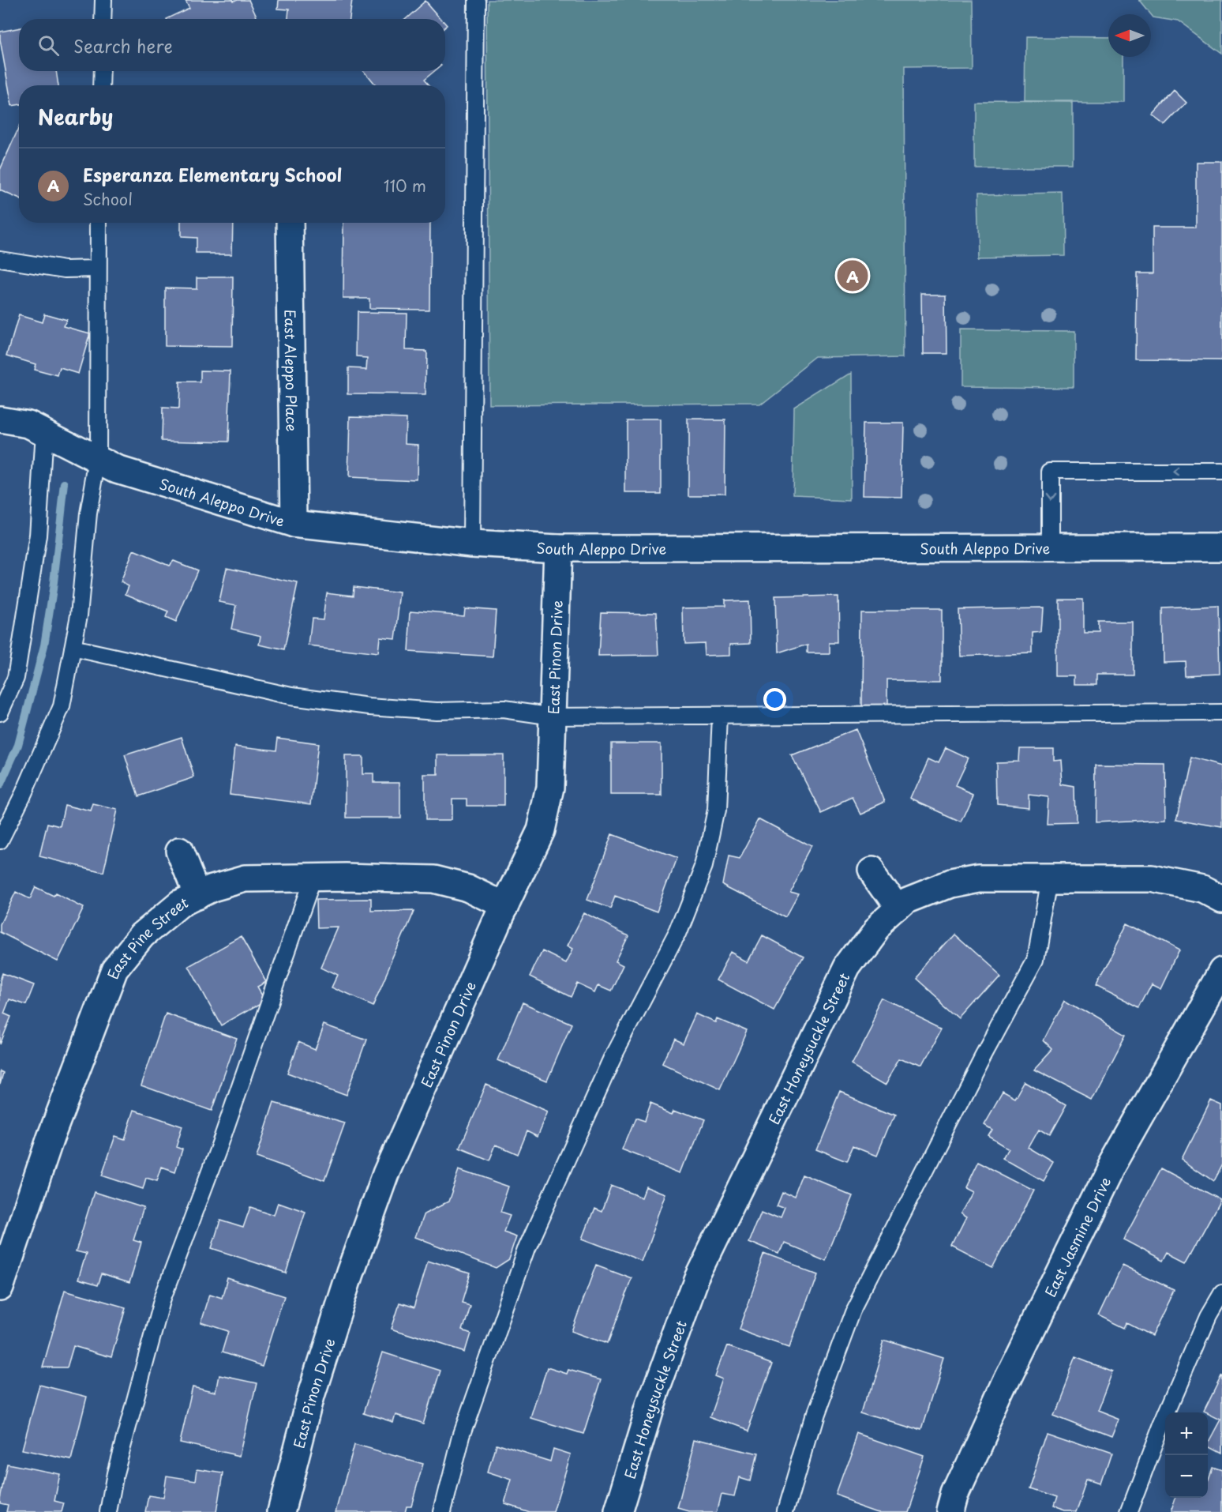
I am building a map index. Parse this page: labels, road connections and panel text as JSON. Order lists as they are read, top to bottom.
{
  "streets": {
    "street": [
      "East Aleppo Place",
      "South Aleppo Drive",
      "East Pinon Drive",
      "East Pine Street",
      "East Honeysuckle Street",
      "East Jasmine Drive"
    ]
  },
  "crossings": [
    ["East Aleppo Place", "South Aleppo Drive"],
    ["South Aleppo Drive", "East Pinon Drive"],
    ["East Pinon Drive", "East Pine Street"]
  ],
  "north": "left",
  "page": {
    "search": "Search here",
    "heading": "Nearby",
    "list": [
      {
        "mark": "A",
        "name": "Esperanza Elementary School",
        "note": "School",
        "value": "110 m"
      }
    ],
    "pins": "A",
    "map_buttons": ["+", "−"]
  }
}
